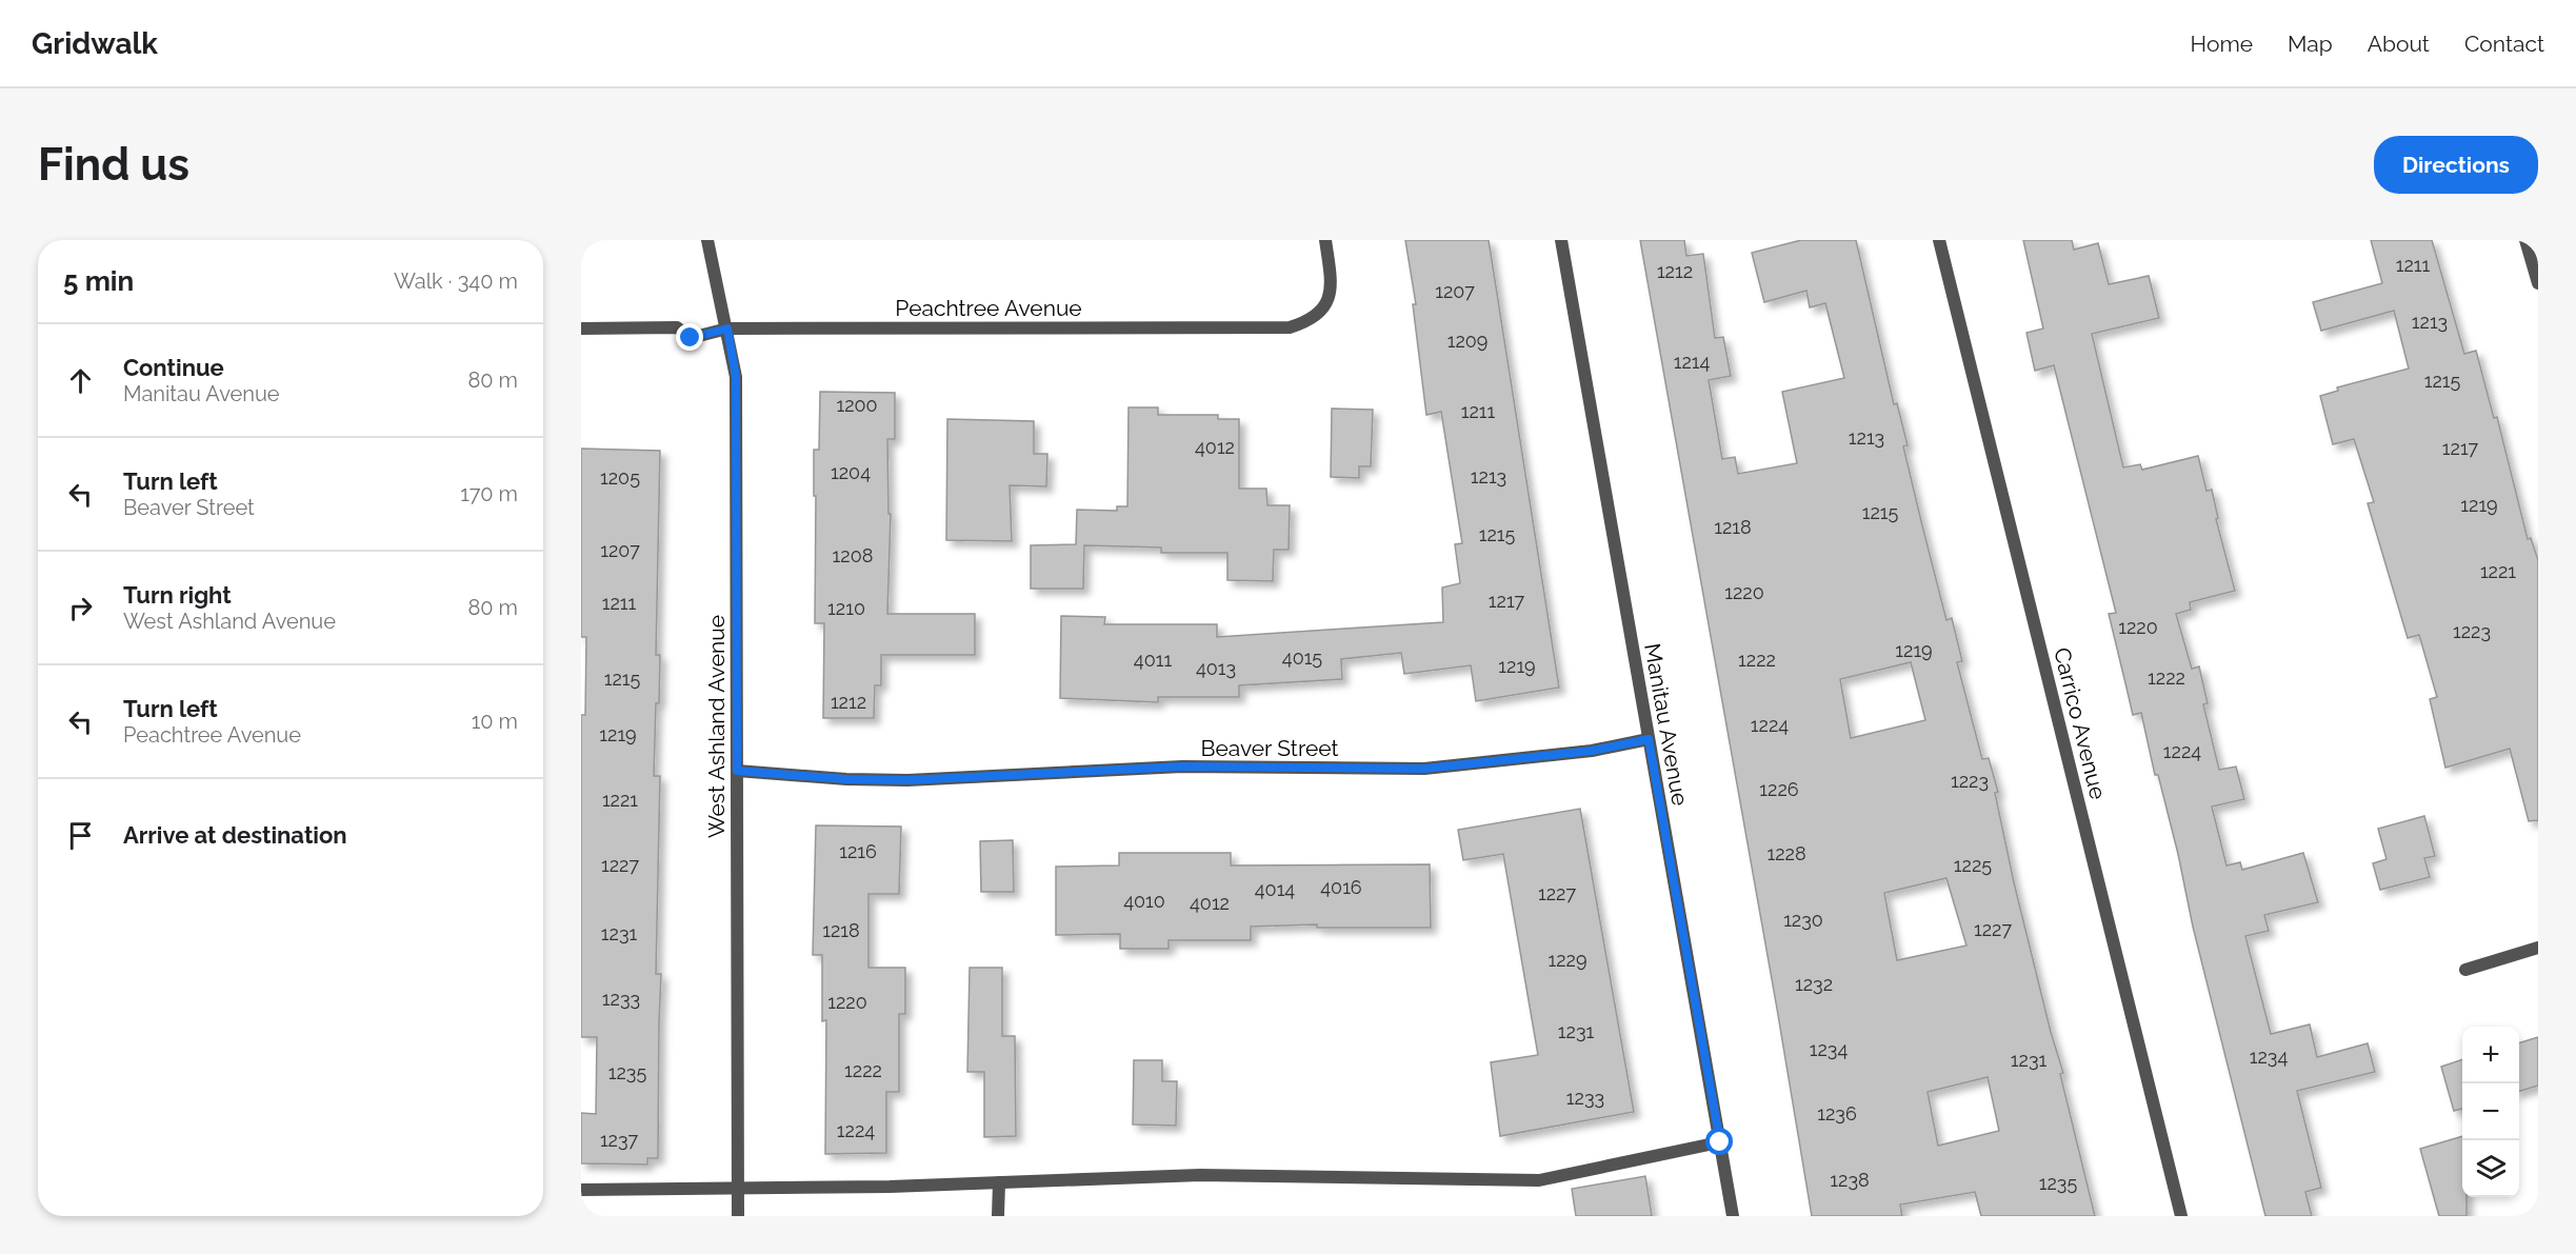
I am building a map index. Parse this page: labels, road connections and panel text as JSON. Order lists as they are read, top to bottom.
{
  "streets": {
    "street": [
      "Peachtree Avenue",
      "Carrico Avenue",
      "Manitau Avenue",
      "West Ashland Avenue",
      "Beaver Street"
    ]
  },
  "crossings": [
    ["Peachtree Avenue", "West Ashland Avenue"],
    ["Manitau Avenue", "Beaver Street"],
    ["West Ashland Avenue", "Beaver Street"]
  ],
  "house_numbers": [
    "1211",
    "1212",
    "1207",
    "1213",
    "1209",
    "1214",
    "1215",
    "1200",
    "1211",
    "1213",
    "4012",
    "1217",
    "1204",
    "1213",
    "1205",
    "1219",
    "1215",
    "1218",
    "1215",
    "1207",
    "1208",
    "1221",
    "1220",
    "1217",
    "1211",
    "1210",
    "1220",
    "1223",
    "1219",
    "4015",
    "4011",
    "1222",
    "1219",
    "4013",
    "1222",
    "1215",
    "1212",
    "1224",
    "1219",
    "1224",
    "1223",
    "1226",
    "1221",
    "1216",
    "1228",
    "1227",
    "1225",
    "4016",
    "4014",
    "1227",
    "4010",
    "4012",
    "1230",
    "1227",
    "1218",
    "1231",
    "1229",
    "1232",
    "1233",
    "1220",
    "1231",
    "1234",
    "1234",
    "1231",
    "1222",
    "1235",
    "1233",
    "1236",
    "1224",
    "1237",
    "1238",
    "1235"
  ],
  "page": {
    "header": "Gridwalk",
    "nav": [
      "Home",
      "Map",
      "About",
      "Contact"
    ],
    "buttons": "Directions",
    "title": "Find us",
    "heading": ["5 min", "Walk · 340 m"],
    "list": [
      ["Continue", "Manitau Avenue", "80 m"],
      ["Turn left", "Beaver Street", "170 m"],
      ["Turn right", "West Ashland Avenue", "80 m"],
      ["Turn left", "Peachtree Avenue", "10 m"],
      "Arrive at destination"
    ],
    "map_buttons": ["+", "−"]
  }
}
